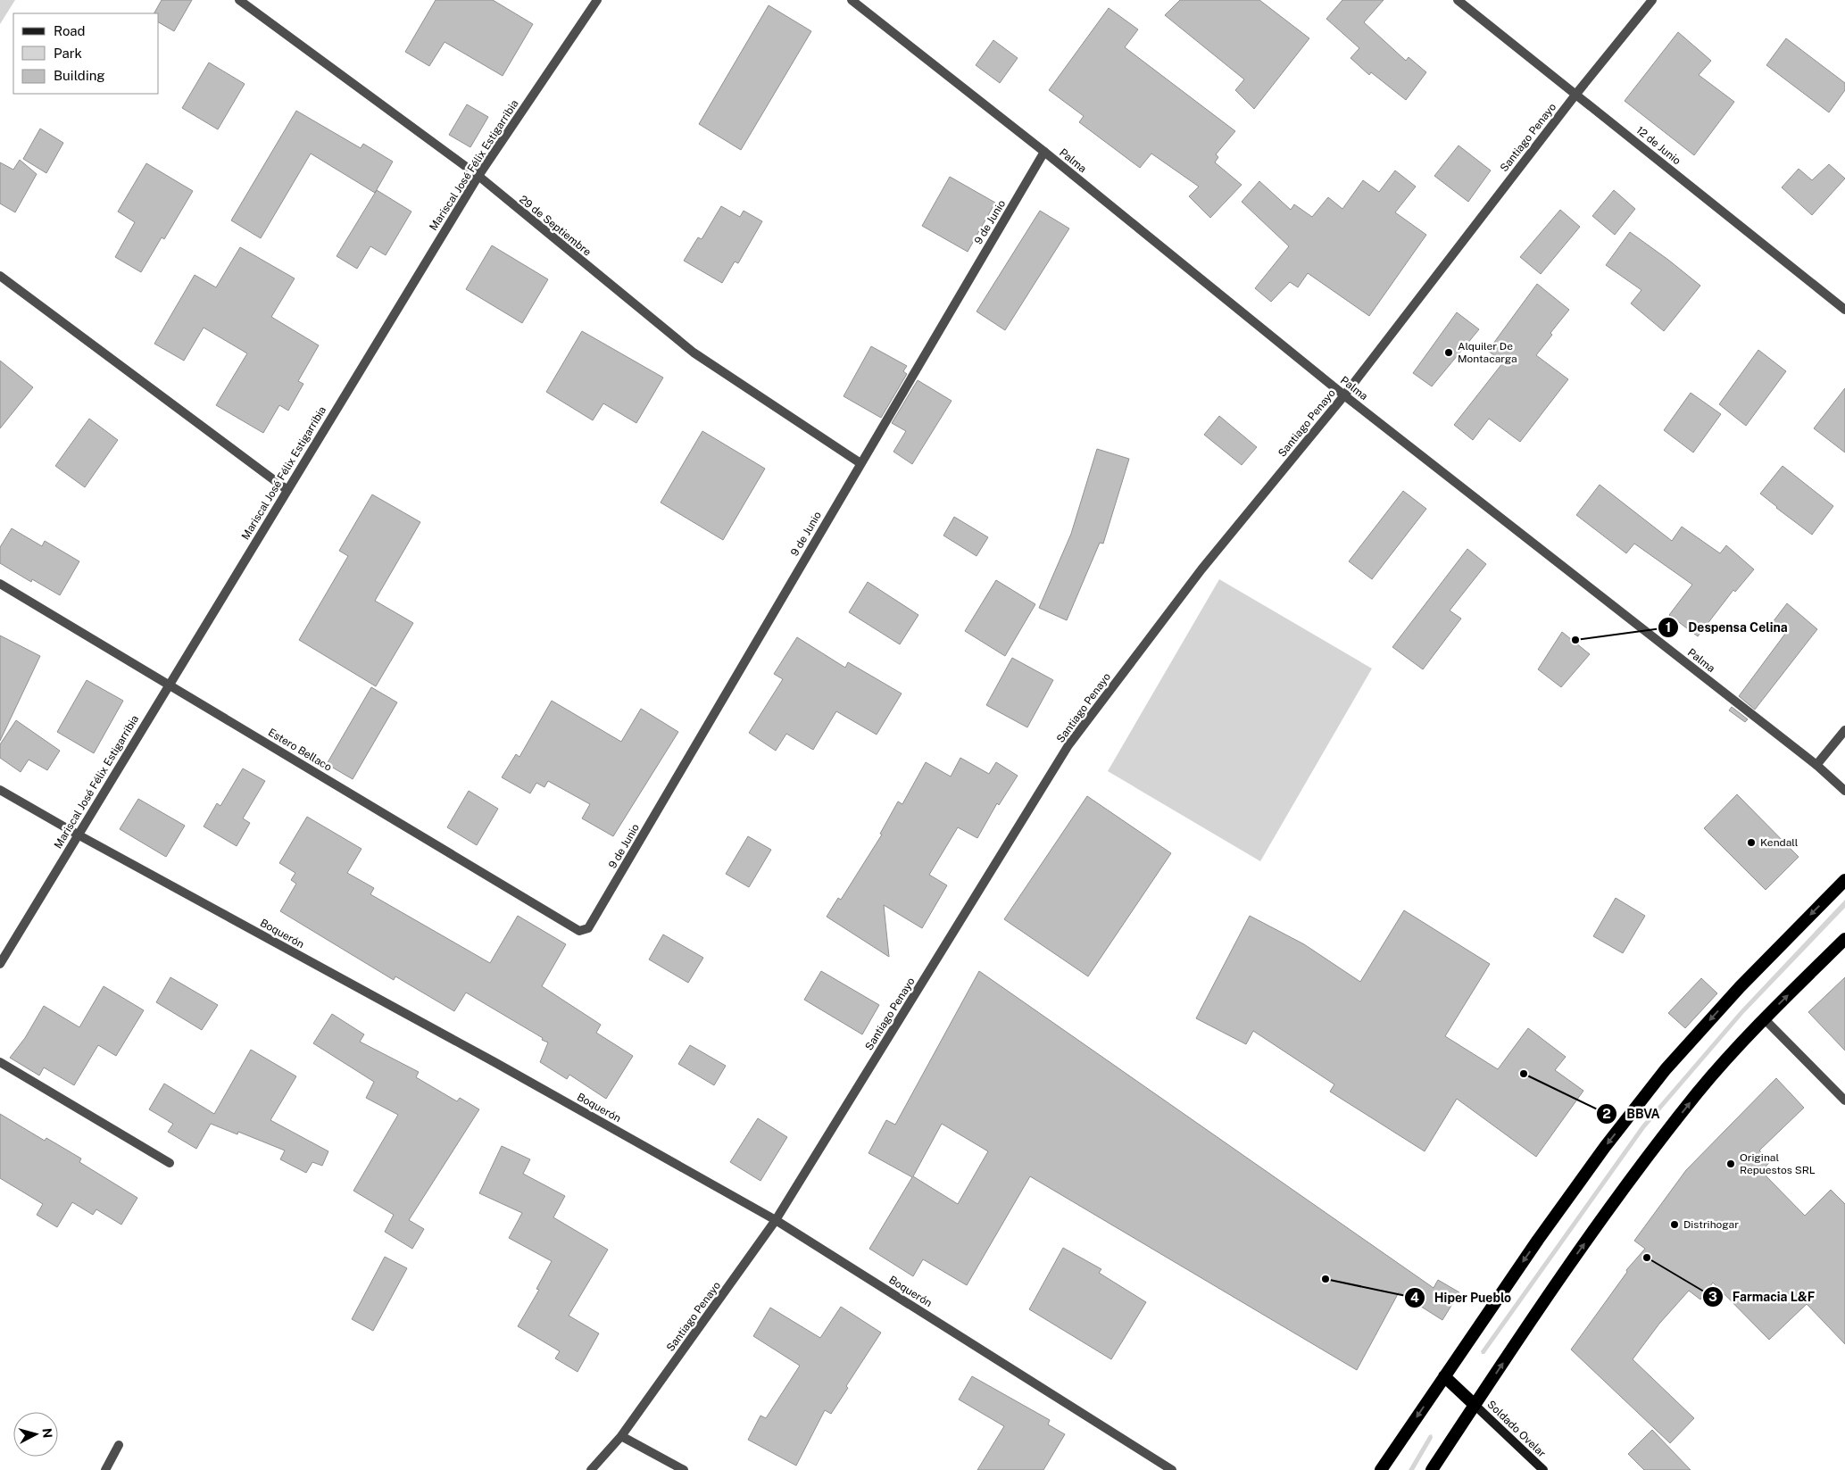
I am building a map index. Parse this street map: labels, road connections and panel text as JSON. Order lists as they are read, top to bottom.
{
  "streets": {
    "main road": ["Soldado Ovelar"],
    "street": [
      "Santiago Penayo",
      "12 de Junio",
      "Palma",
      "Mariscal José Félix Estigarribia",
      "9 de Junio",
      "29 de Septiembre",
      "Estero Bellaco",
      "Boquerón"
    ]
  },
  "crossings": [
    ["Santiago Penayo", "12 de Junio"],
    ["Santiago Penayo", "Palma"],
    ["Santiago Penayo", "Boquerón"],
    ["Palma", "9 de Junio"],
    ["Mariscal José Félix Estigarribia", "29 de Septiembre"],
    ["Mariscal José Félix Estigarribia", "Estero Bellaco"],
    ["Mariscal José Félix Estigarribia", "Boquerón"],
    ["9 de Junio", "29 de Septiembre"],
    ["9 de Junio", "Estero Bellaco"]
  ],
  "places": [
    "Alquiler De Montacarga",
    "Despensa Celina",
    "Kendall",
    "BBVA",
    "Original Repuestos SRL",
    "Distrihogar",
    "Farmacia L&F",
    "Hiper Pueblo"
  ],
  "legend": ["Road", "Park", "Building"],
  "north": "right"
}
